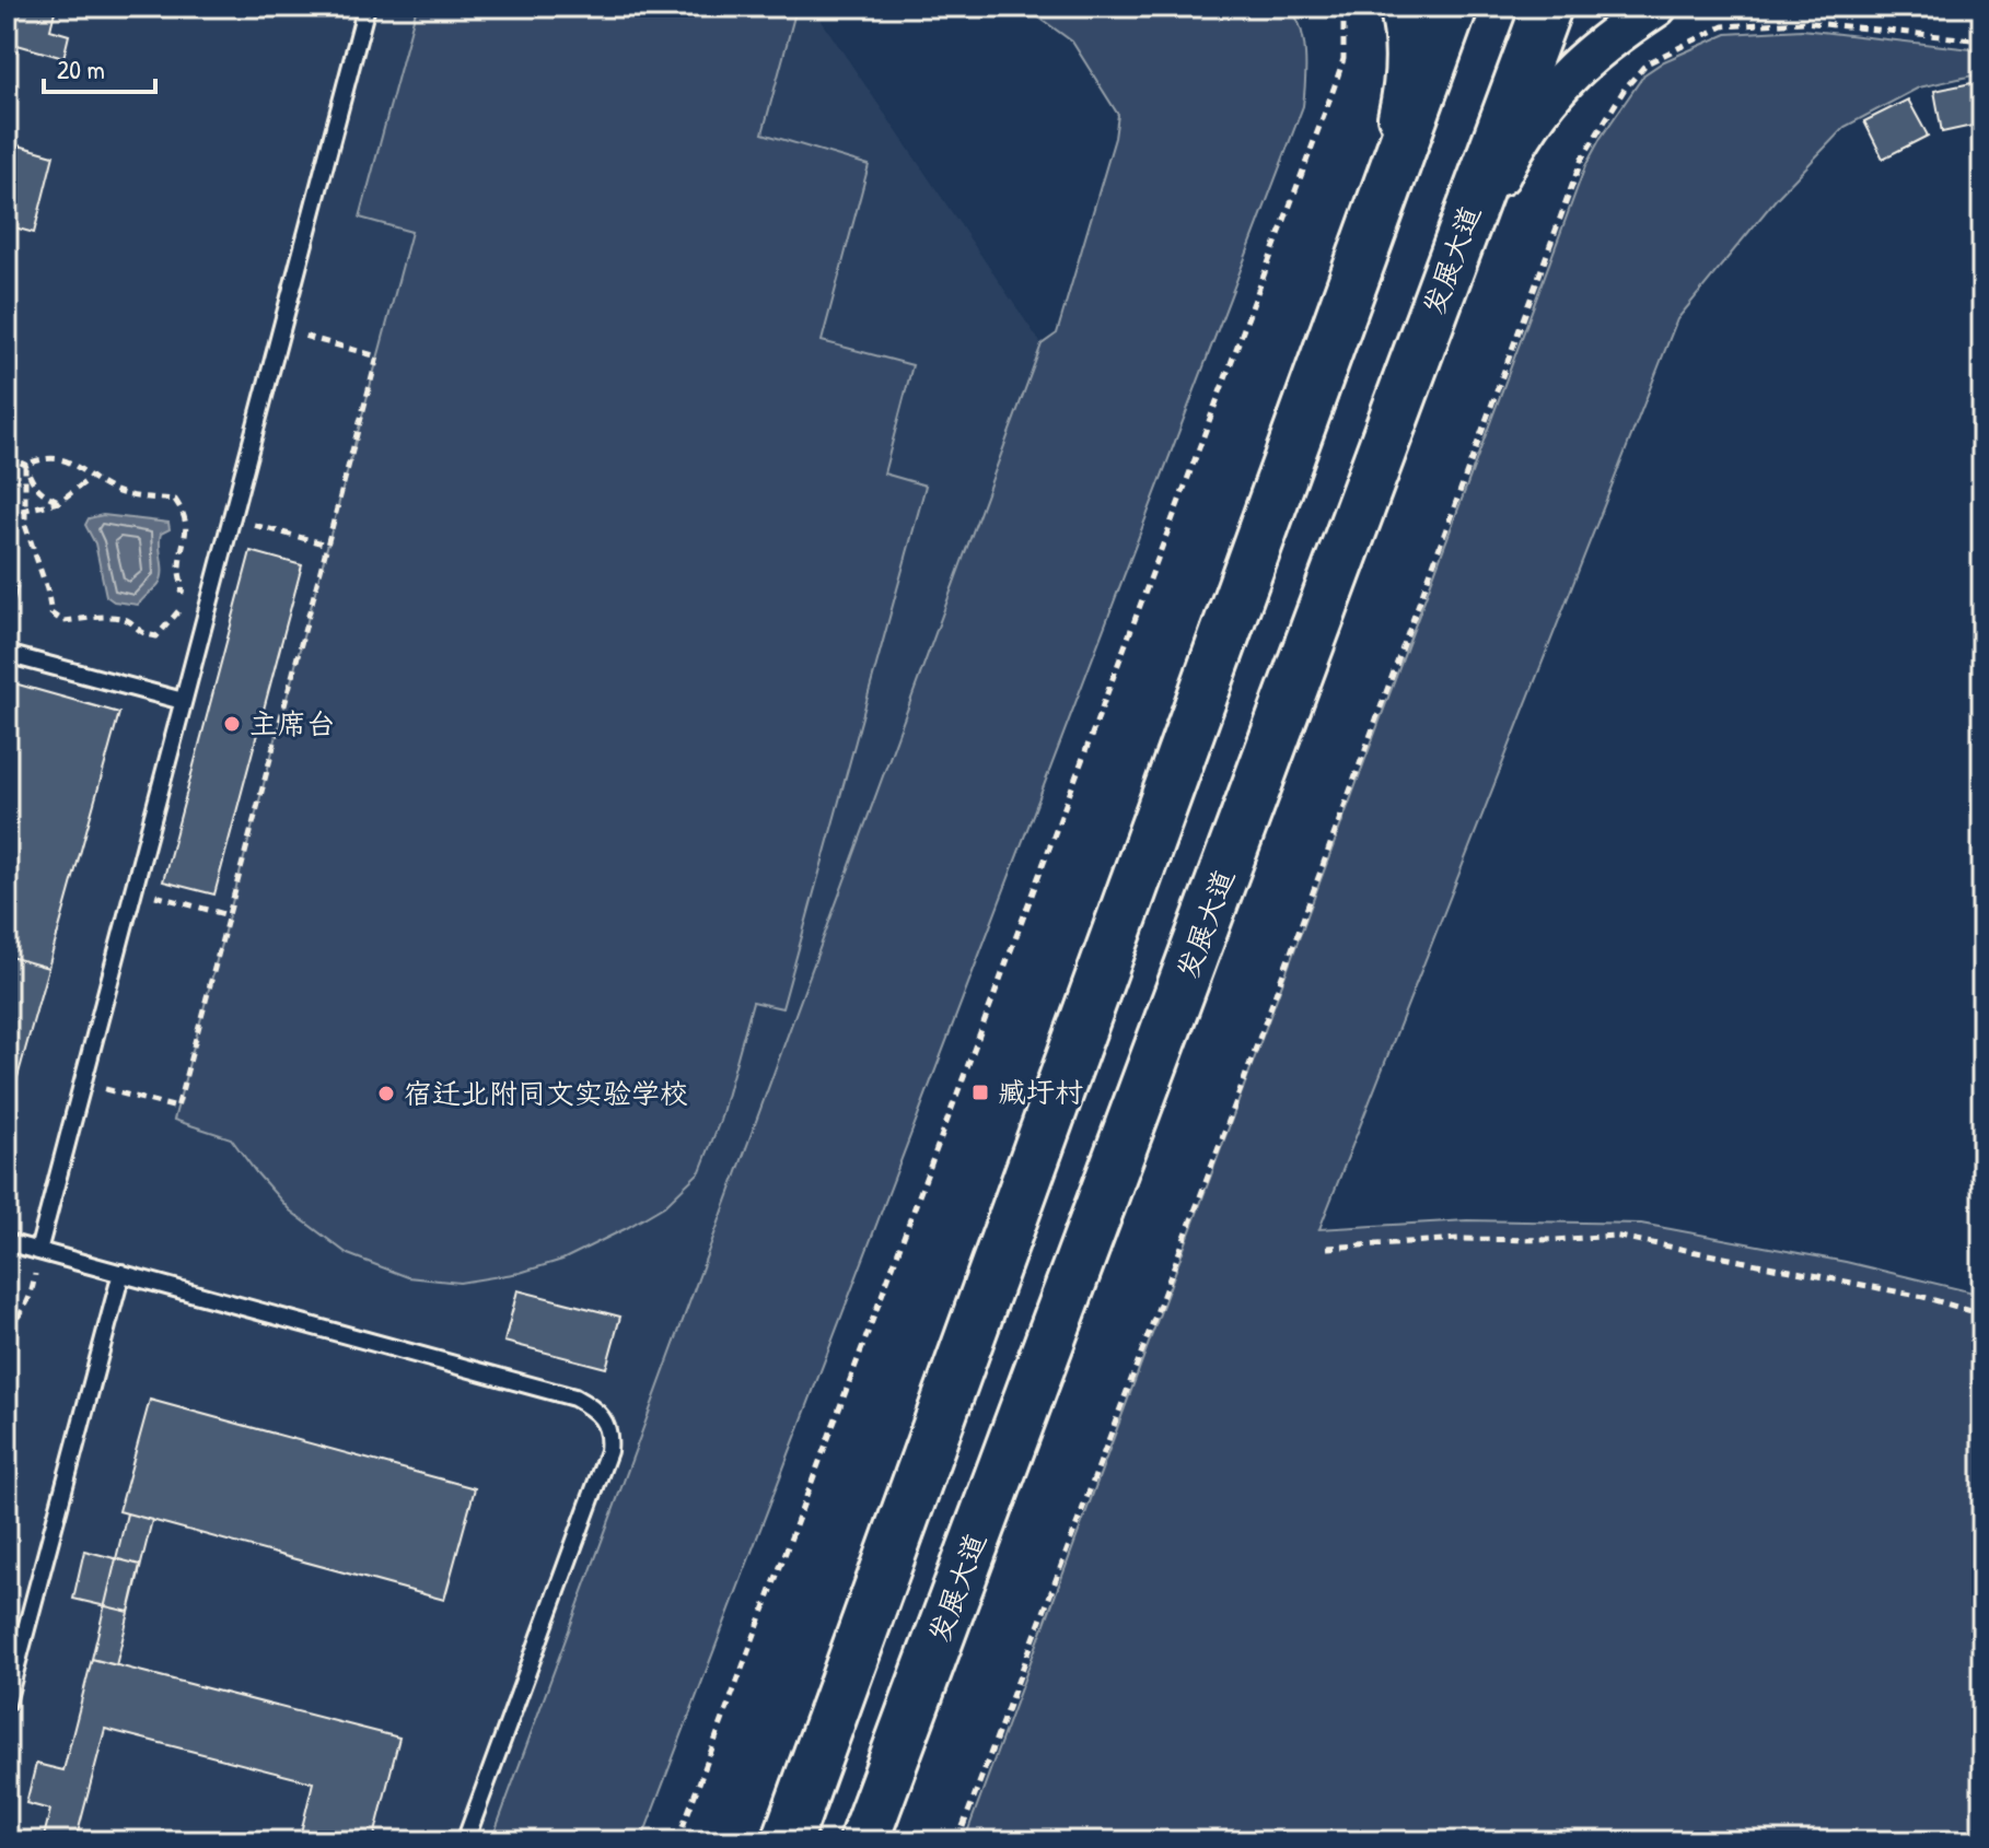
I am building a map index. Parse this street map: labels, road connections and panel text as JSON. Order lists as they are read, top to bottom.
{
  "streets": {
    "main road": ["发展大道"]
  },
  "places": {
    "other": ["主席台", "宿迁北附同文实验学校"],
    "transit": ["臧圩村"]
  },
  "scale_bar": "20 m"
}
